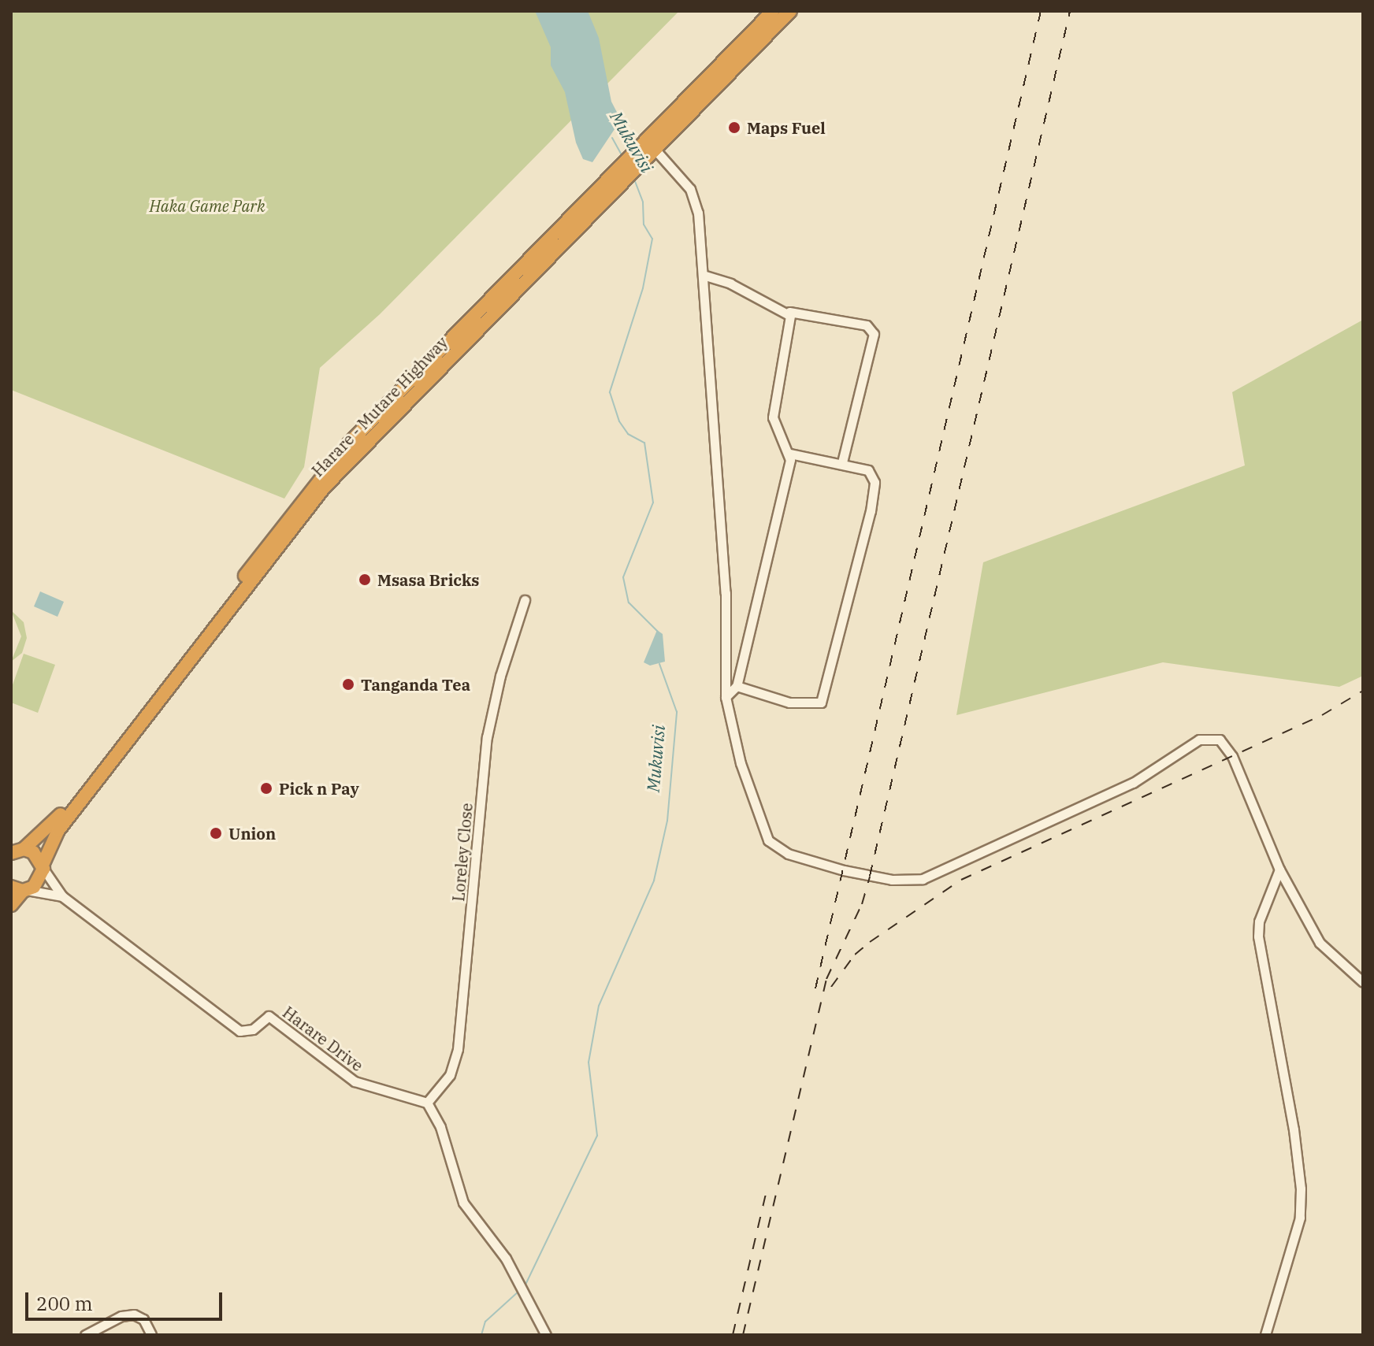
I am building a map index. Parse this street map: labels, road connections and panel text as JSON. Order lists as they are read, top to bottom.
{
  "streets": {
    "highway": ["Harare - Mutare Highway"],
    "street": ["Loreley Close", "Harare Drive"]
  },
  "crossings": [
    ["Harare - Mutare Highway", "Harare Drive"],
    ["Loreley Close", "Harare Drive"]
  ],
  "water": ["Mukuvisi"],
  "parks": ["Haka Game Park"],
  "places": [
    "Maps Fuel",
    "Msasa Bricks",
    "Tanganda Tea",
    "Pick n Pay",
    "Union"
  ],
  "scale_bar": "200 m"
}
